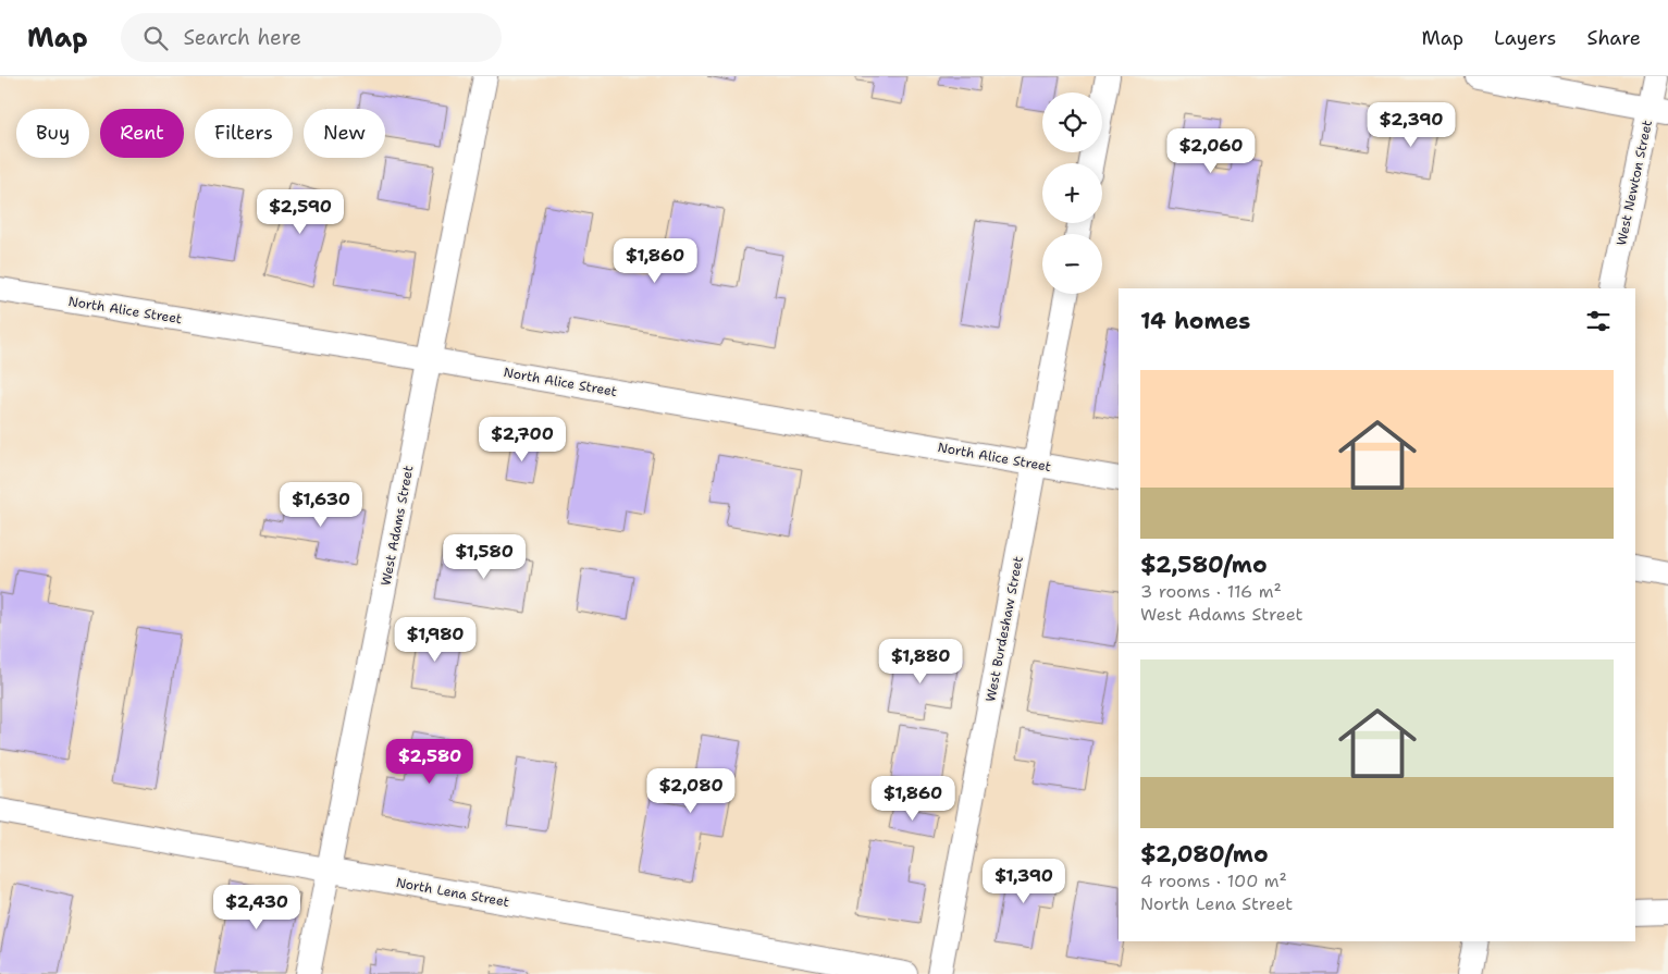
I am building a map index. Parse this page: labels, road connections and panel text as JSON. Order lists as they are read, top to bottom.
{
  "streets": {
    "street": [
      "West Newton Street",
      "North Alice Street",
      "West Adams Street",
      "West Burdeshaw Street",
      "North Lena Street"
    ]
  },
  "crossings": [
    ["North Alice Street", "West Adams Street"],
    ["North Alice Street", "West Burdeshaw Street"],
    ["West Adams Street", "North Lena Street"]
  ],
  "page": {
    "header": "Map",
    "search": "Search here",
    "nav": ["Map", "Layers", "Share"],
    "map_buttons": ["+", "−"],
    "price": [
      "$2,390",
      "$2,060",
      "$2,590",
      "$1,860",
      "$2,700",
      "$1,630",
      "$1,580",
      "$1,980",
      "$1,880",
      "$2,580",
      "$2,080",
      "$1,860",
      "$1,390",
      "$2,430"
    ],
    "chip": [
      "Buy",
      "Rent",
      "Filters",
      "New"
    ],
    "heading": "14 homes",
    "list": [
      {
        "name": "$2,580/mo",
        "note": "3 rooms · 116 m² · West Adams Street"
      },
      {
        "name": "$2,080/mo",
        "note": "4 rooms · 100 m² · North Lena Street"
      }
    ]
  }
}
